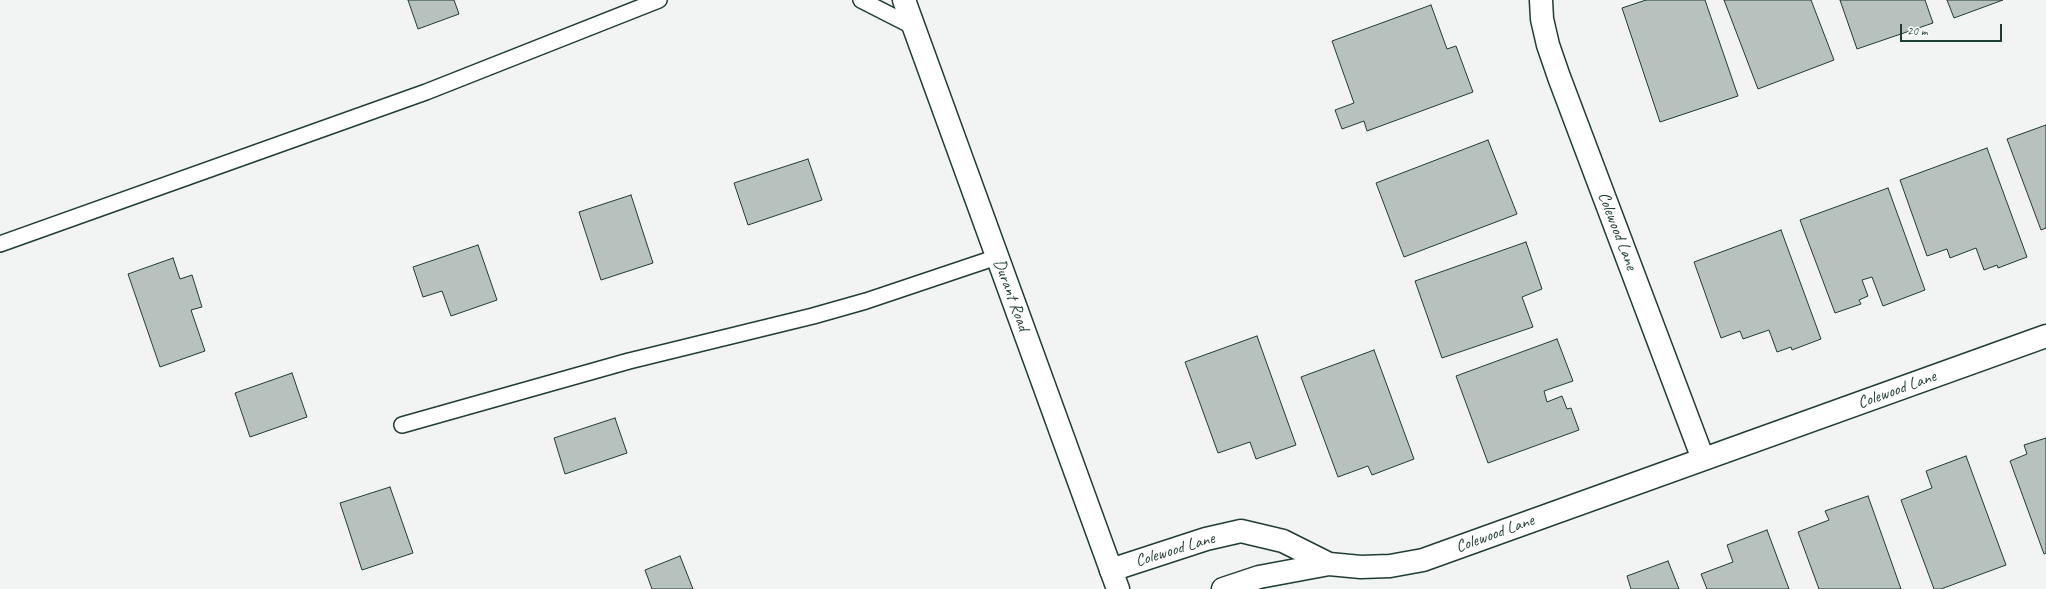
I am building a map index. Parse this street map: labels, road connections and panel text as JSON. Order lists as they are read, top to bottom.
{
  "streets": {
    "street": ["Colewood Lane", "Durant Road"]
  },
  "crossings": [
    ["Colewood Lane", "Durant Road"]
  ],
  "scale_bar": "20 m"
}
